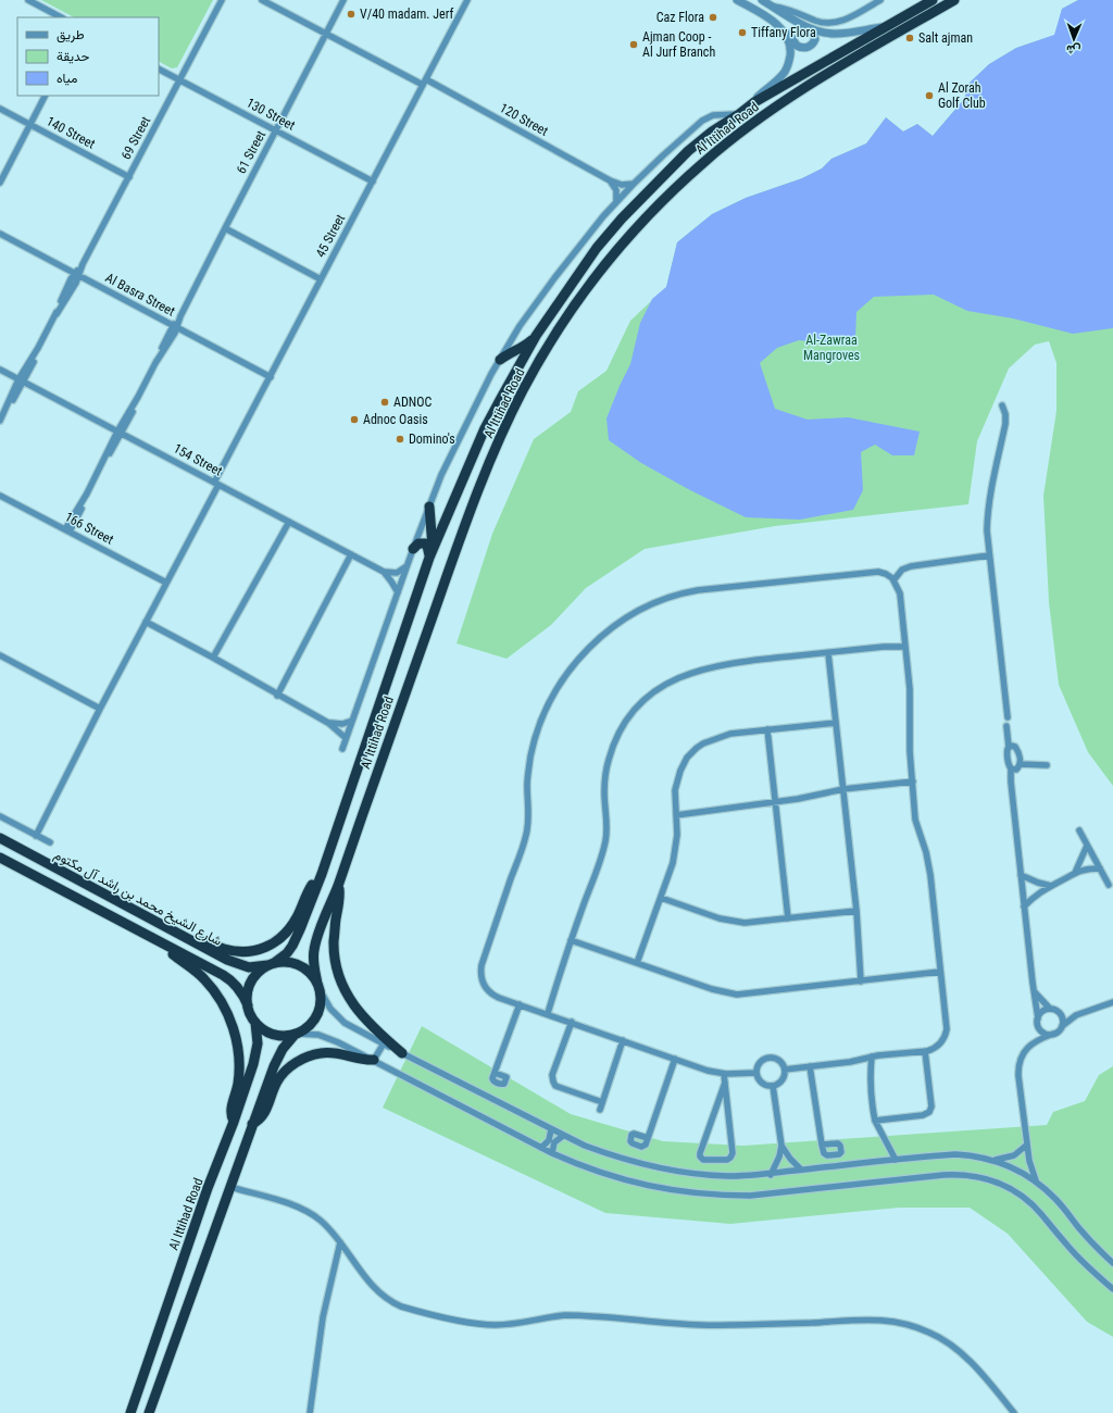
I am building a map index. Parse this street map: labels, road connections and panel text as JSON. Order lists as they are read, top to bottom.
{
  "streets": {
    "highway": ["Al Ittihad Road", "شارع الشيخ محمد بن راشد آل مكتوم"],
    "street": [
      "130 Street",
      "120 Street",
      "140 Street",
      "69 Street",
      "61 Street",
      "45 Street",
      "Al Basra Street",
      "154 Street",
      "166 Street"
    ]
  },
  "crossings": [
    ["130 Street", "69 Street"],
    ["130 Street", "61 Street"],
    ["130 Street", "45 Street"],
    ["120 Street", "61 Street"],
    ["120 Street", "45 Street"],
    ["Al Ittihad Road", "شارع الشيخ محمد بن راشد آل مكتوم"],
    ["140 Street", "69 Street"],
    ["69 Street", "Al Basra Street"],
    ["69 Street", "154 Street"],
    ["61 Street", "Al Basra Street"],
    ["61 Street", "154 Street"],
    ["61 Street", "166 Street"],
    ["45 Street", "Al Basra Street"],
    ["45 Street", "154 Street"],
    ["45 Street", "166 Street"]
  ],
  "parks": ["Al-Zawraa Mangroves"],
  "places": [
    "V/40 madam. Jerf",
    "Caz Flora",
    "Tiffany Flora",
    "Salt ajman",
    "Ajman Coop - Al Jurf Branch",
    "Al Zorah Golf Club",
    "ADNOC",
    "Adnoc Oasis",
    "Domino's"
  ],
  "legend": ["طريق", "حديقة", "مياه"],
  "north": "bottom"
}
